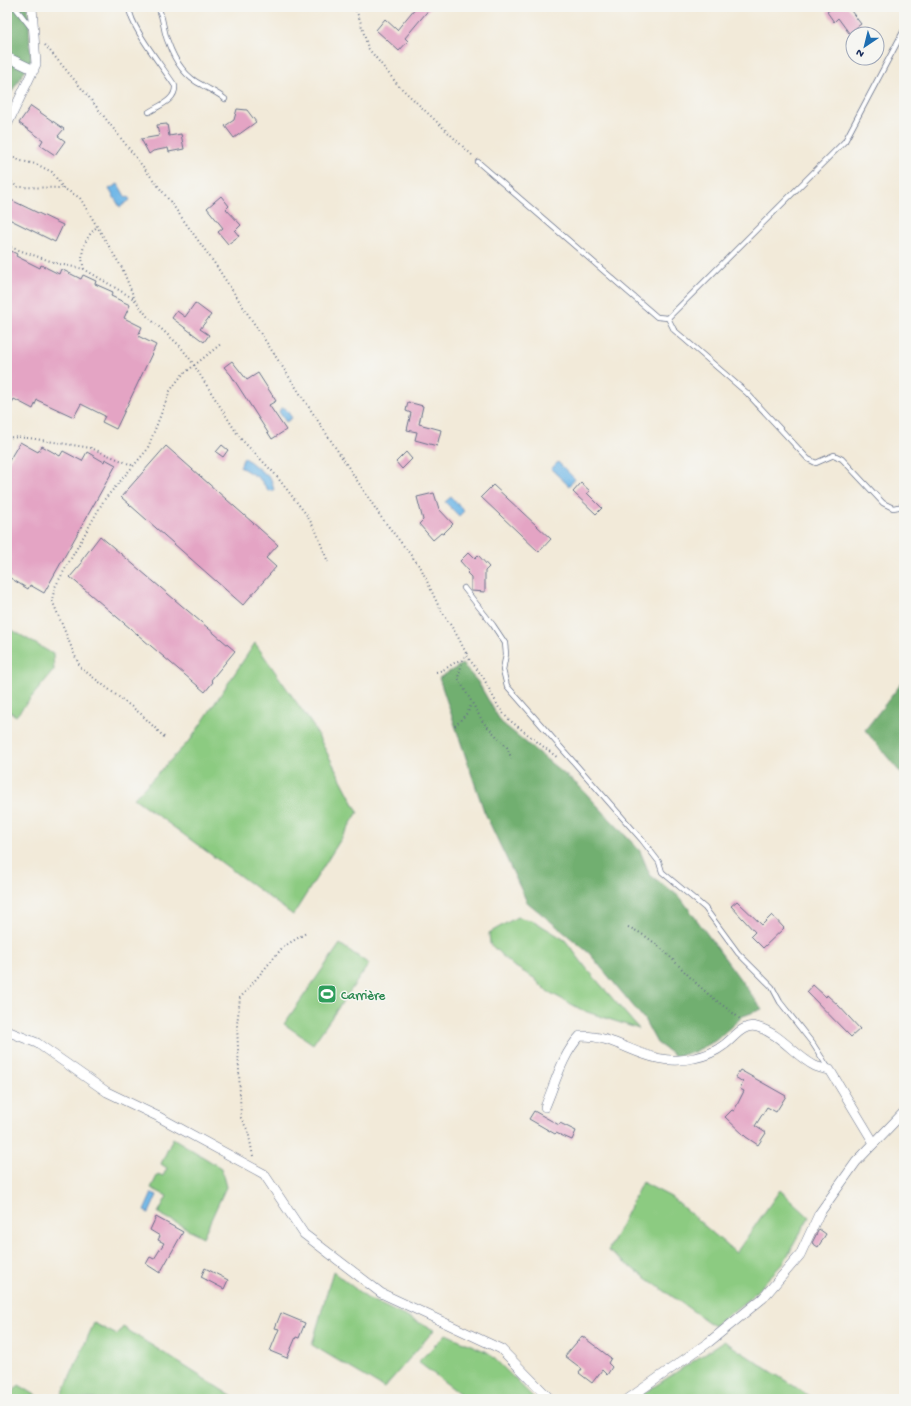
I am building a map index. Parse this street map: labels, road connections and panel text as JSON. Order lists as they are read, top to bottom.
{
  "places": {
    "sports": ["Carrière"]
  },
  "north": "bottom left"
}
